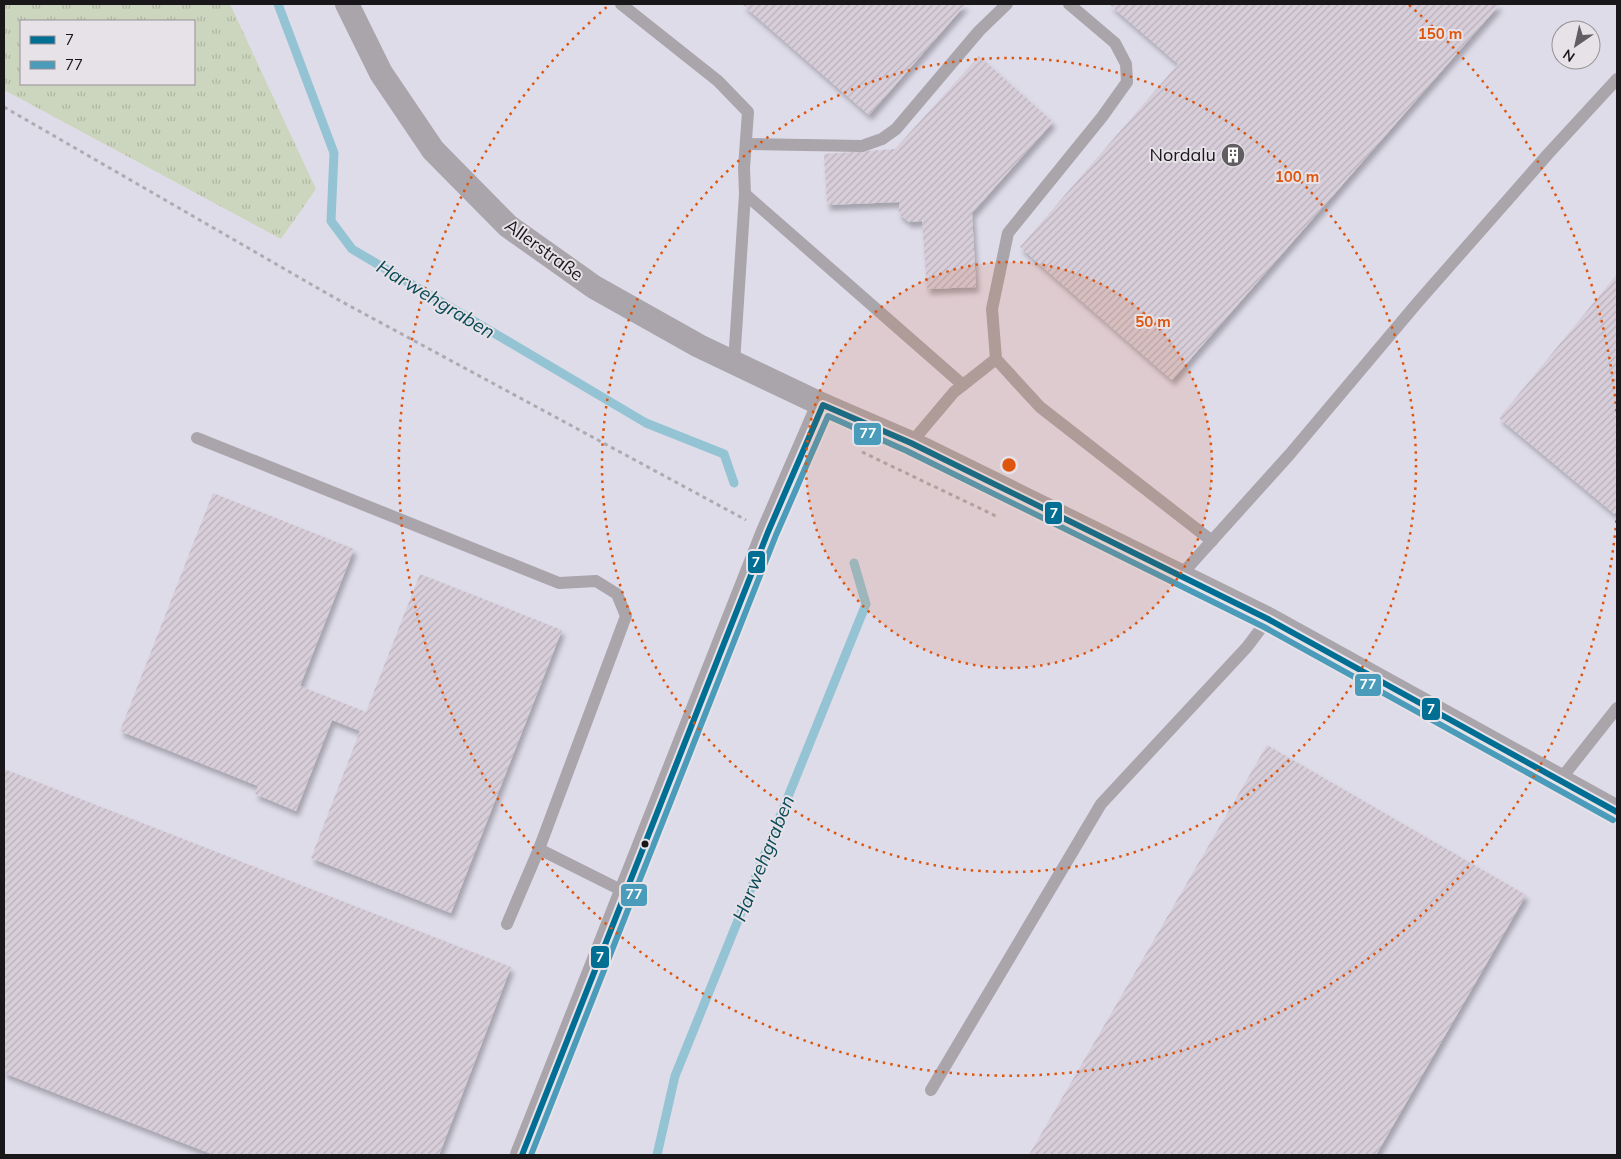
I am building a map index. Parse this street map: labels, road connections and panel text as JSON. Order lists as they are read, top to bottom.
{
  "streets": {
    "street": ["Allerstraße"]
  },
  "water": ["Harwehgraben"],
  "places": {
    "building": ["Nordalu"]
  },
  "lines": ["transit line 7", "transit line 77"],
  "legend": ["7", "77"],
  "north": "bottom left",
  "rings": ["150 m", "100 m", "50 m"]
}
